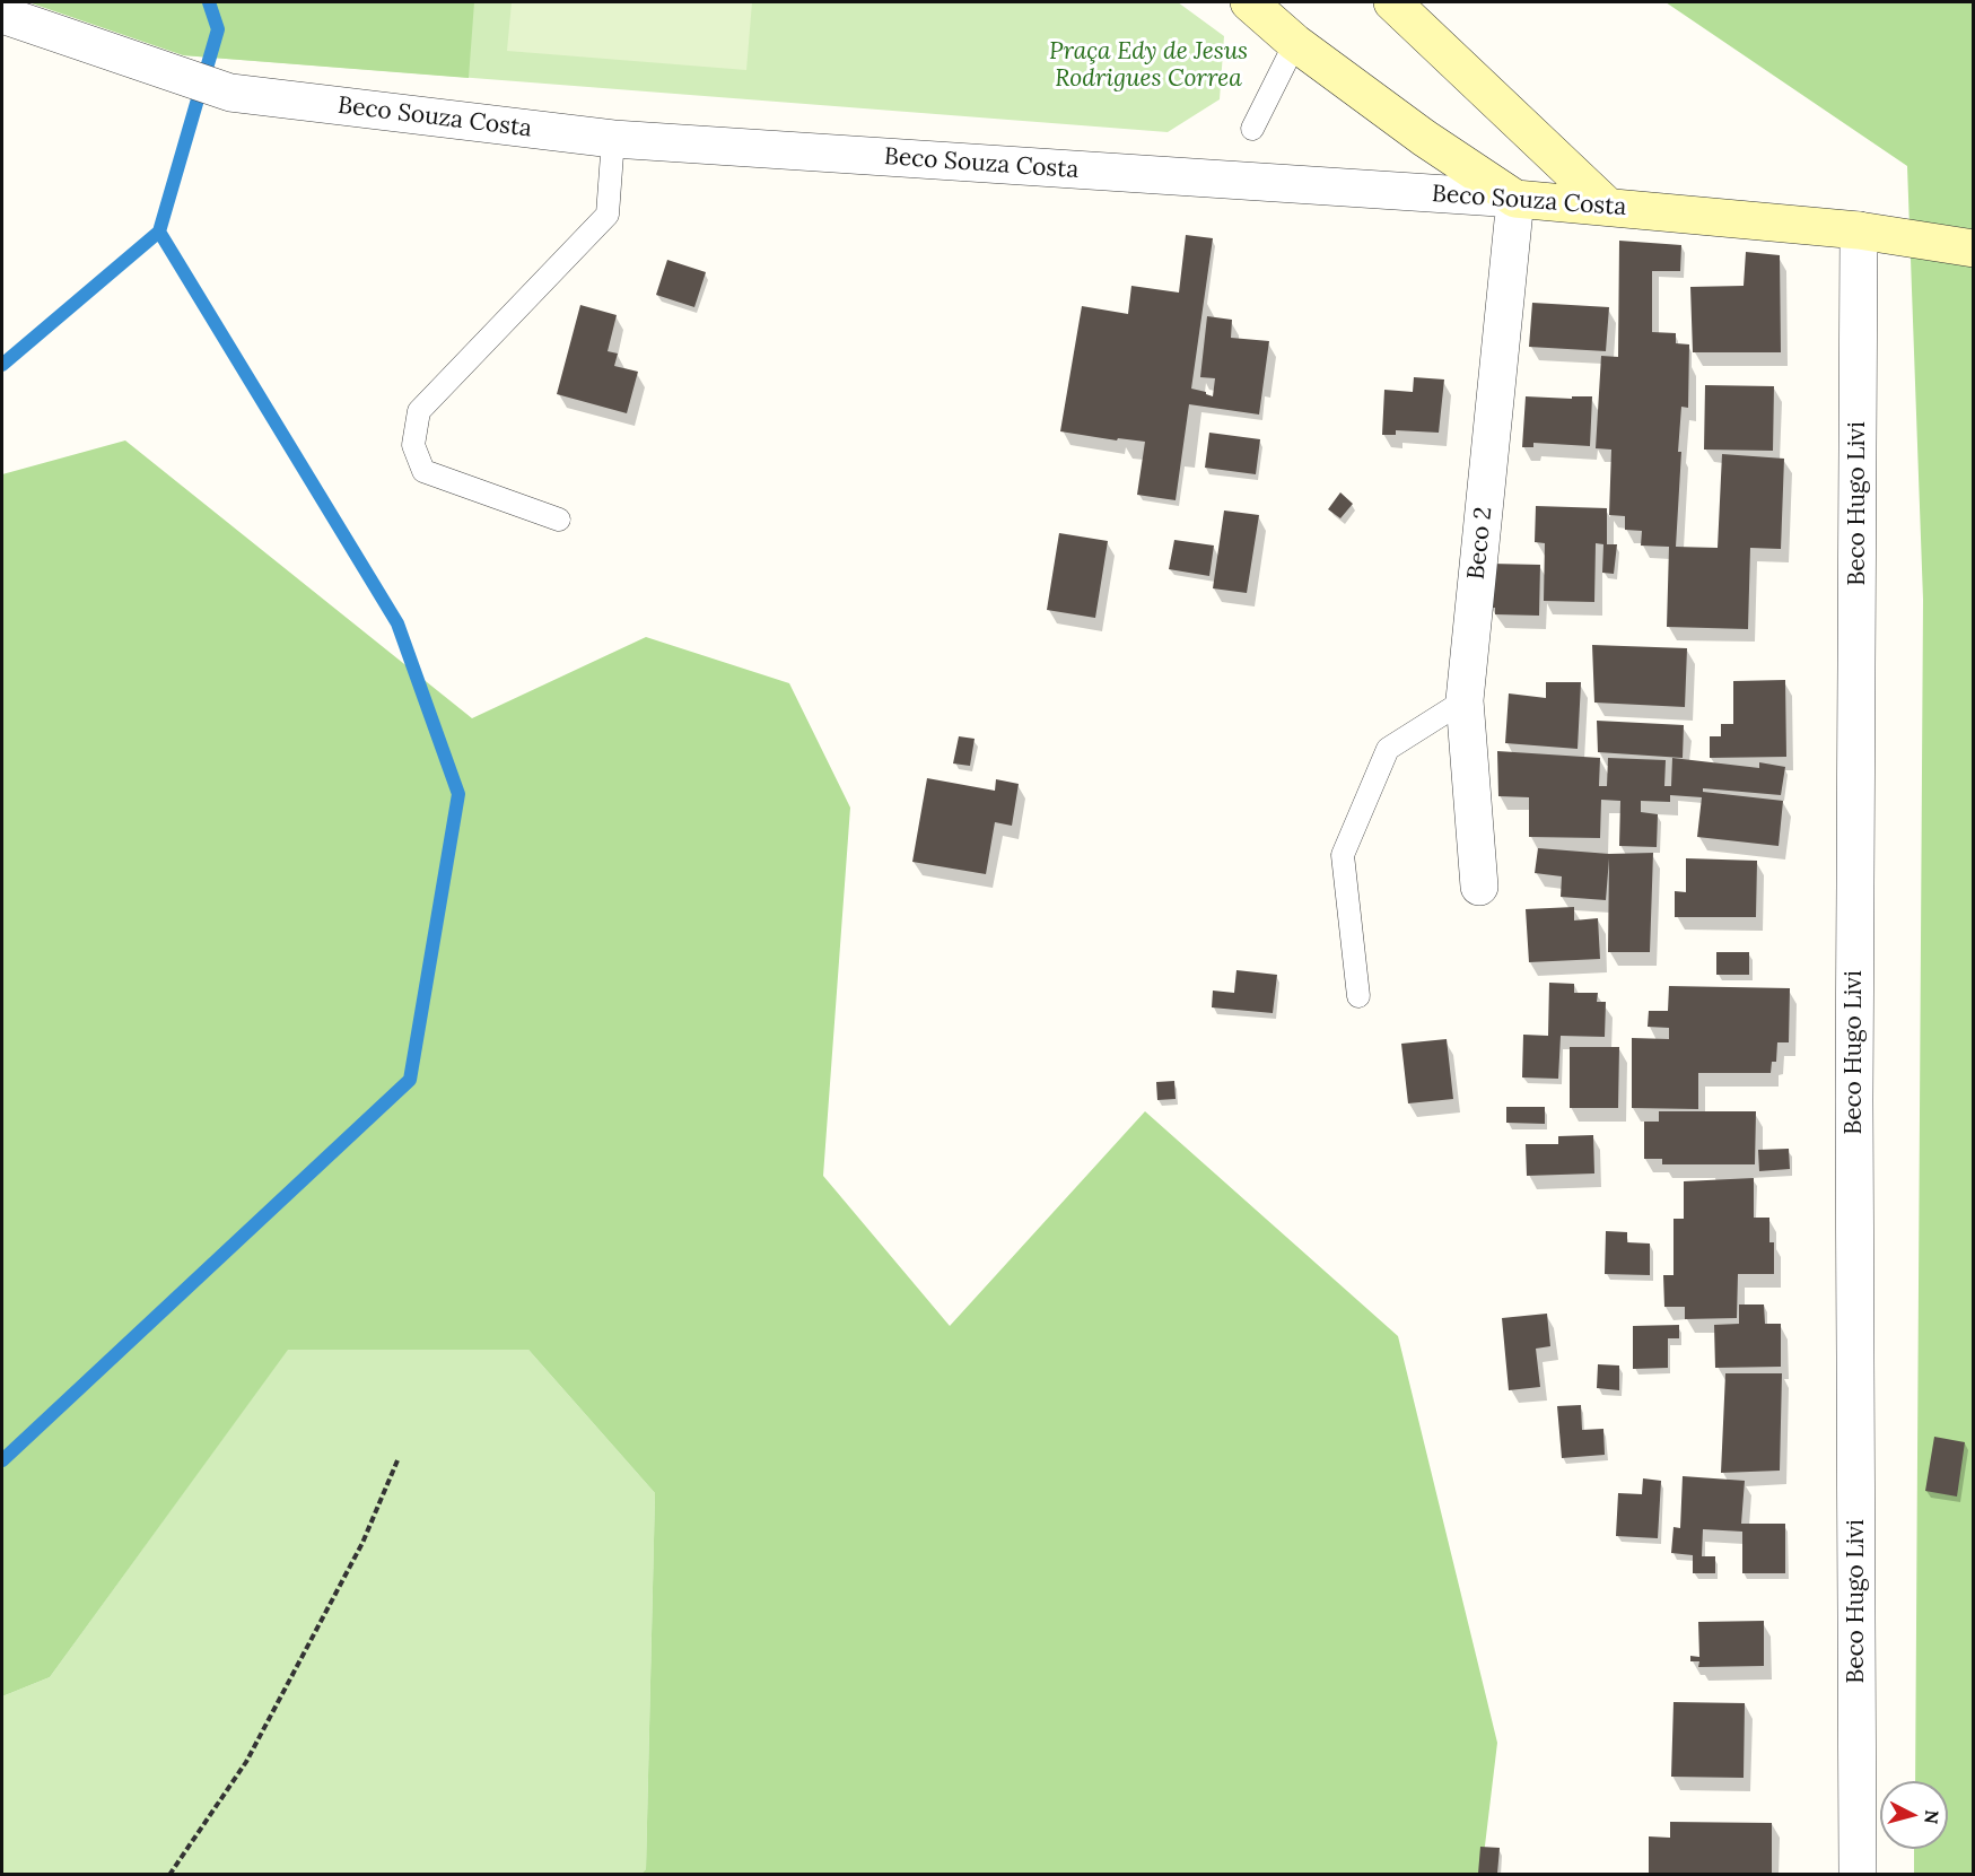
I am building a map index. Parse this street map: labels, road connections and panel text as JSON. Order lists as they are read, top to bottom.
{
  "streets": {
    "street": ["Beco Souza Costa", "Beco Hugo Livi", "Beco 2"]
  },
  "crossings": [
    ["Beco Souza Costa", "Beco Hugo Livi"],
    ["Beco Souza Costa", "Beco 2"]
  ],
  "parks": ["Praça Edy de Jesus Rodrigues Correa"],
  "north": "right"
}
